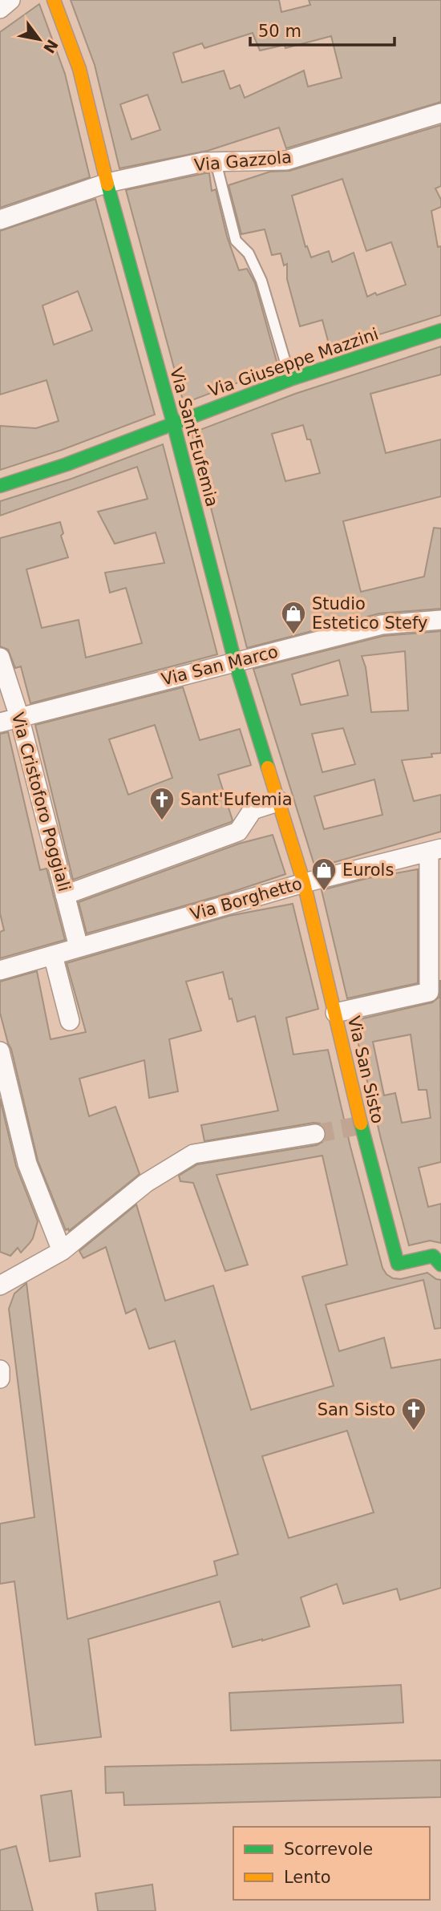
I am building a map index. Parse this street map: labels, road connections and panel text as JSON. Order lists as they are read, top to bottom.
{
  "streets": {
    "street": [
      "Via Gazzola",
      "Via Giuseppe Mazzini",
      "Via Sant'Eufemia",
      "Via San Marco",
      "Via Cristoforo Poggiali",
      "Via Borghetto",
      "Via San Sisto"
    ]
  },
  "crossings": [
    ["Via Gazzola", "Via Sant'Eufemia"],
    ["Via Giuseppe Mazzini", "Via Sant'Eufemia"],
    ["Via Sant'Eufemia", "Via San Marco"],
    ["Via Sant'Eufemia", "Via Borghetto"],
    ["Via Sant'Eufemia", "Via San Sisto"],
    ["Via San Marco", "Via Cristoforo Poggiali"],
    ["Via Cristoforo Poggiali", "Via Borghetto"],
    ["Via Borghetto", "Via San Sisto"]
  ],
  "places": {
    "shop": ["Studio Estetico Stefy", "Eurols"],
    "church": ["Sant'Eufemia", "San Sisto"]
  },
  "legend": ["Scorrevole", "Lento"],
  "scale_bar": "50 m",
  "north": "bottom right"
}
